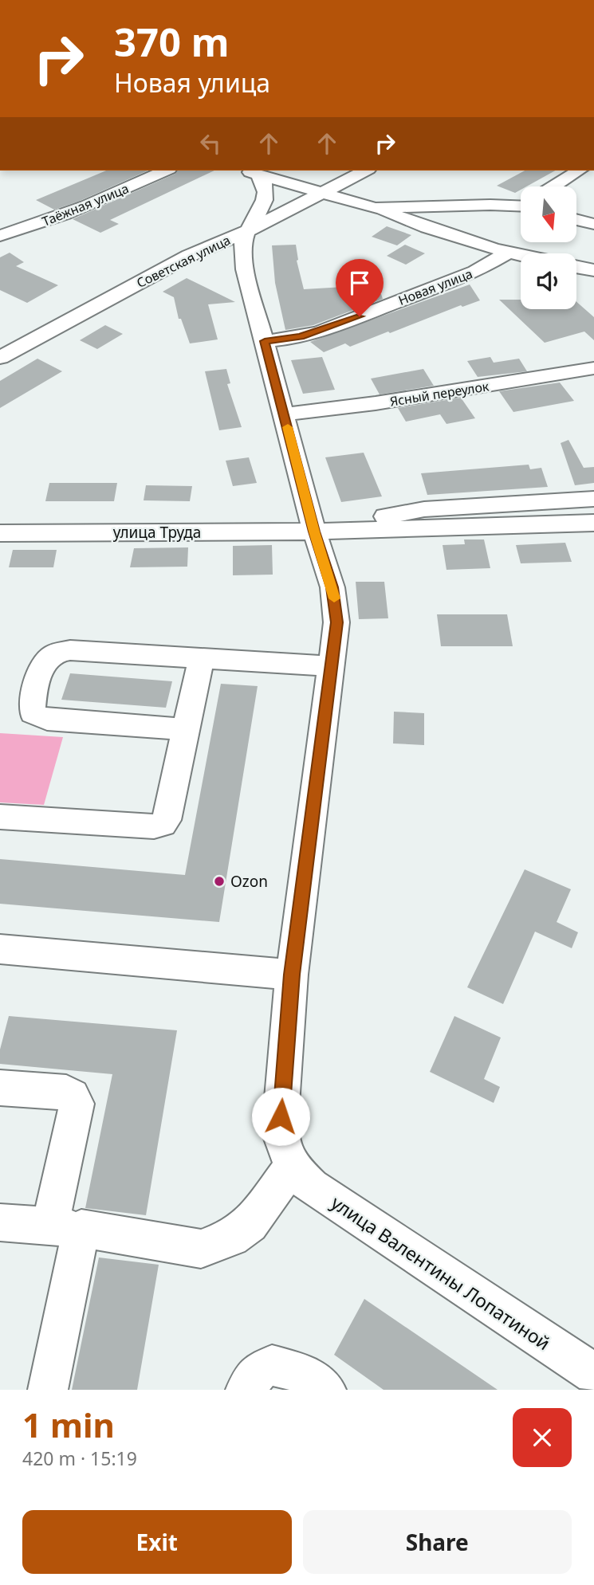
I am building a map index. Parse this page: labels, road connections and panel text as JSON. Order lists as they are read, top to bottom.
{
  "streets": {
    "street": [
      "Таёжная улица",
      "Советская улица",
      "Новая улица",
      "Ясный переулок",
      "улица Труда",
      "улица Валентины Лопатиной"
    ]
  },
  "places": ["Ozon"],
  "north": "bottom",
  "page": {
    "turn": ["370 m", "Новая улица"],
    "heading": ["1 min", "420 m · 15:19"],
    "buttons": ["Exit", "Share"]
  }
}
